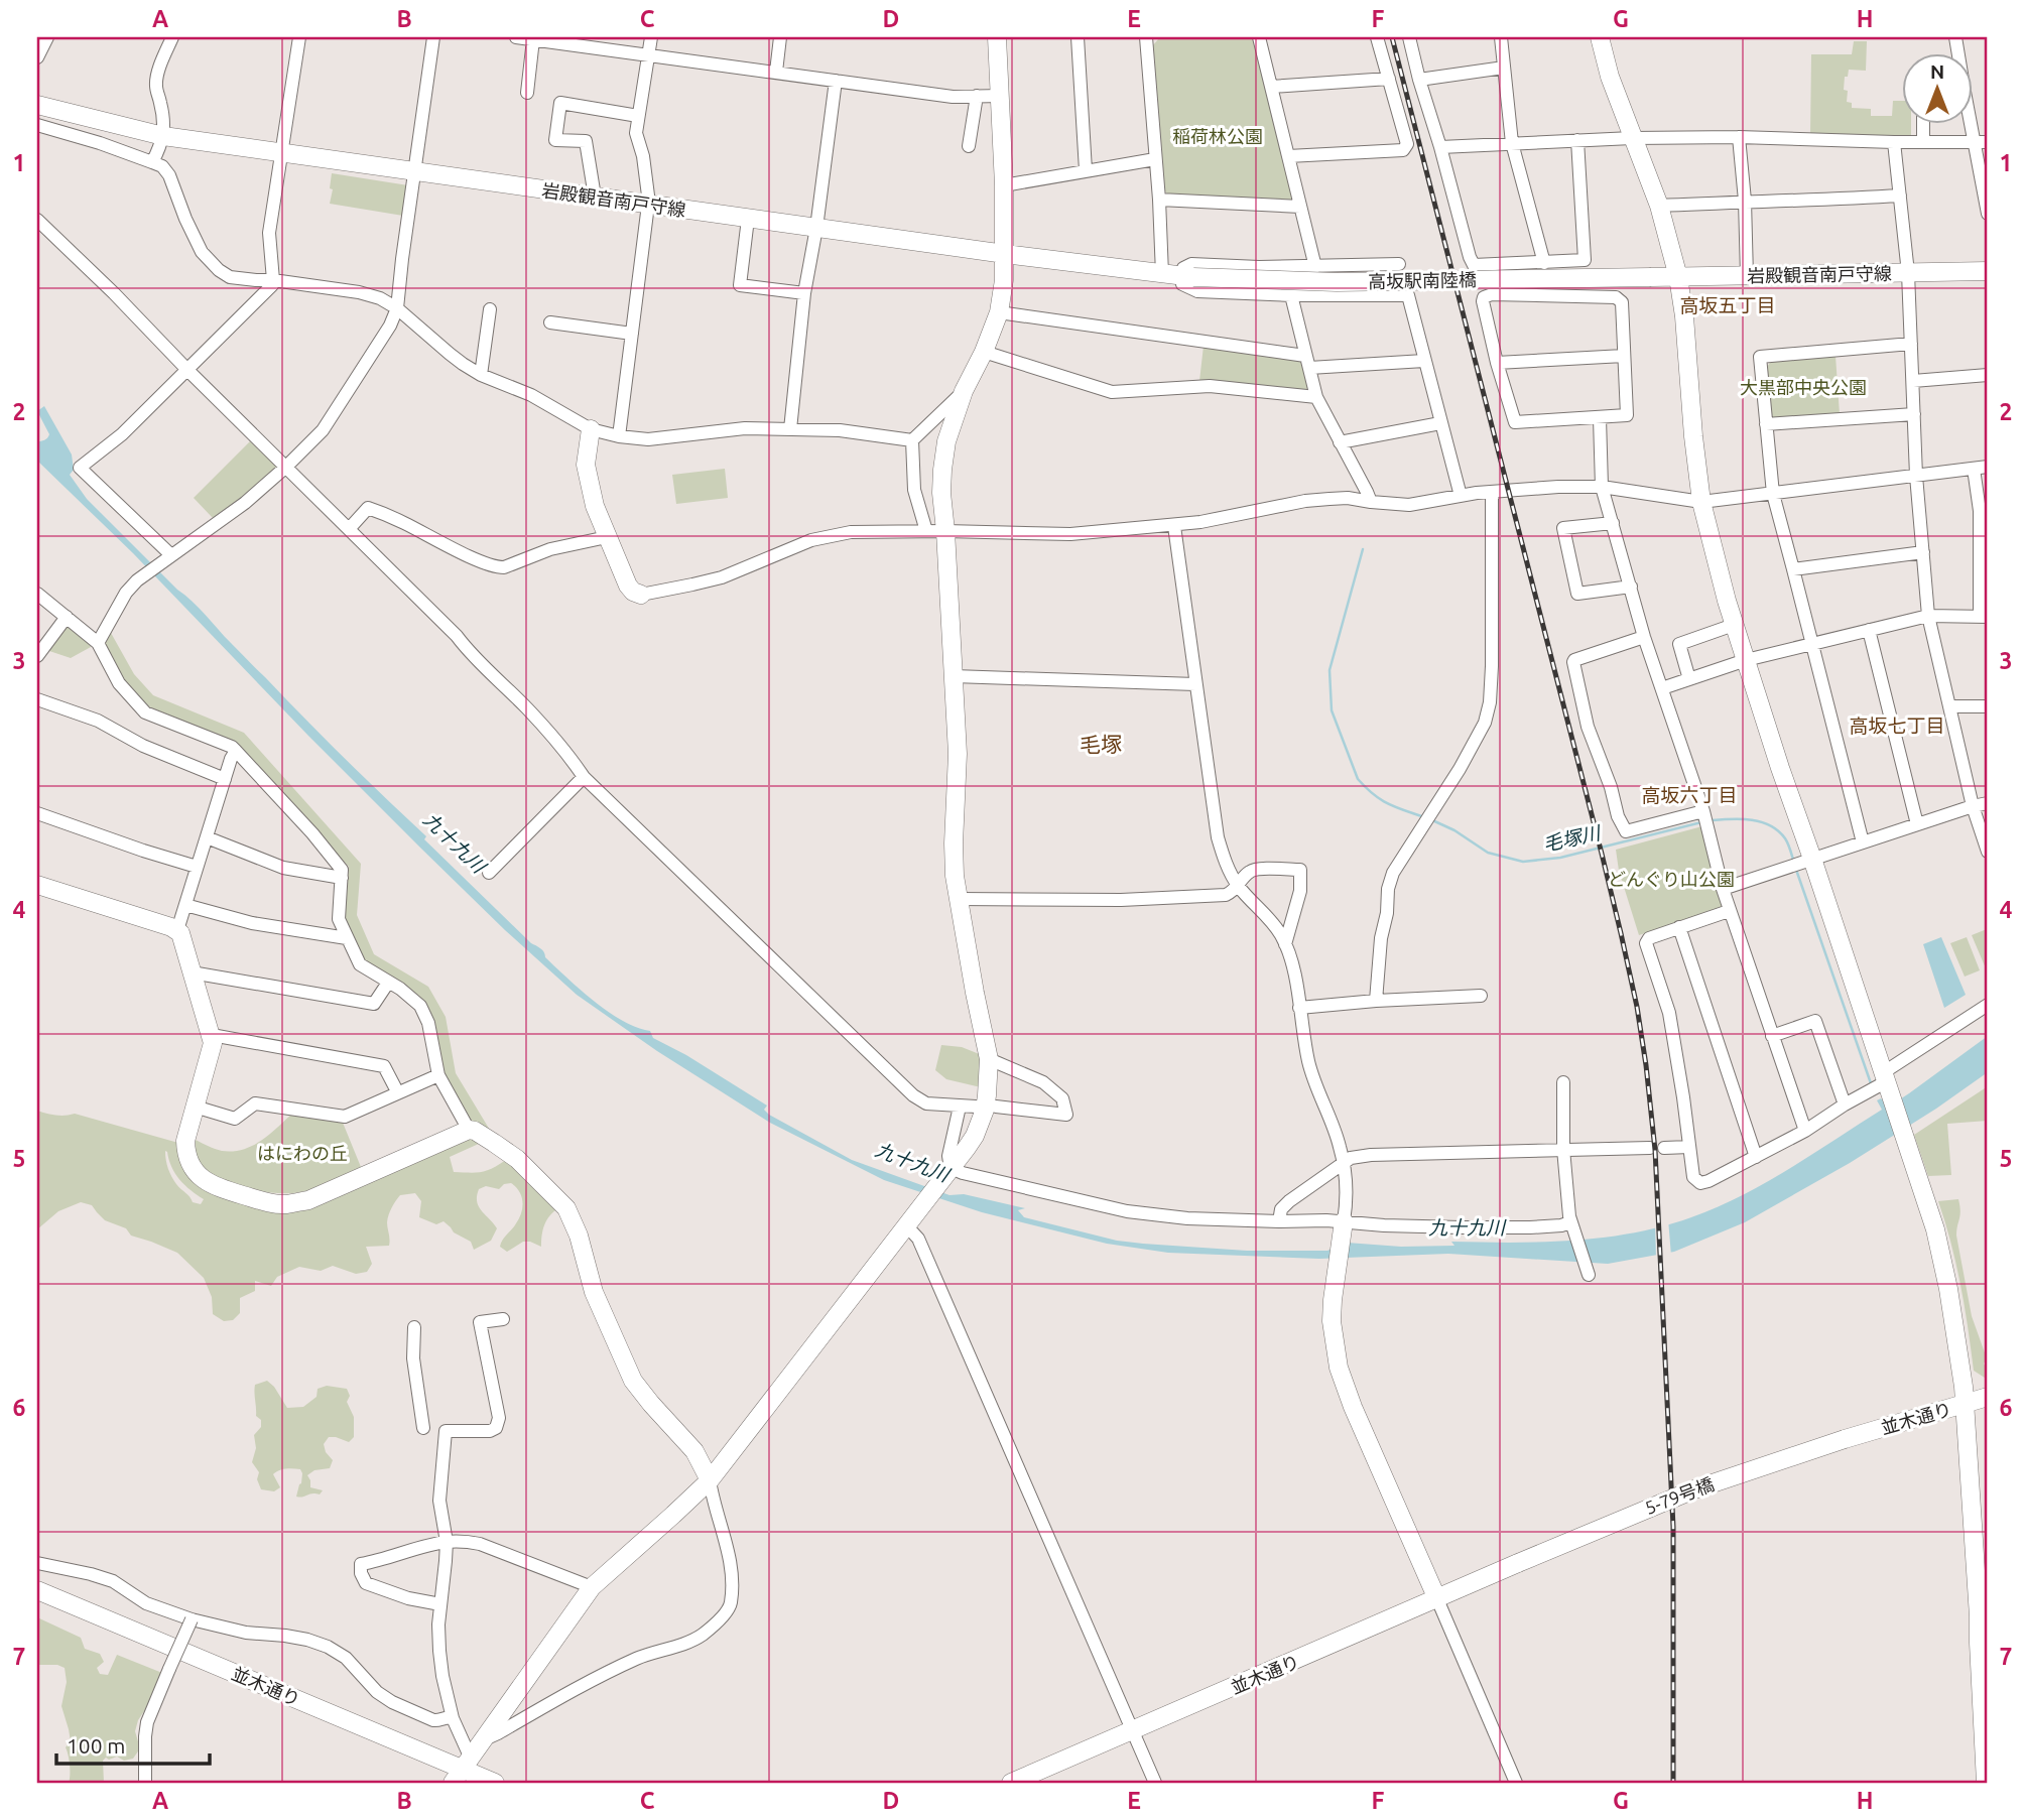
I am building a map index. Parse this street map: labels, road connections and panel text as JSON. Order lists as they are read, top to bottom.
{
  "streets": {
    "street": [
      "岩殿観音南戸守線",
      "高坂駅南陸橋",
      "並木通り",
      "5-79号橋"
    ]
  },
  "crossings": [
    ["岩殿観音南戸守線", "高坂駅南陸橋"],
    ["並木通り", "5-79号橋"]
  ],
  "districts": [
    "高坂五丁目",
    "高坂七丁目",
    "毛塚",
    "高坂六丁目"
  ],
  "water": ["毛塚川", "九十九川"],
  "parks": [
    "稲荷林公園",
    "大黒部中央公園",
    "どんぐり山公園",
    "はにわの丘"
  ],
  "scale_bar": "100 m",
  "north": "top",
  "grid": {
    "columns": [
      "A",
      "B",
      "C",
      "D",
      "E",
      "F",
      "G",
      "H"
    ],
    "rows": [
      "1",
      "2",
      "3",
      "4",
      "5",
      "6",
      "7"
    ]
  }
}
